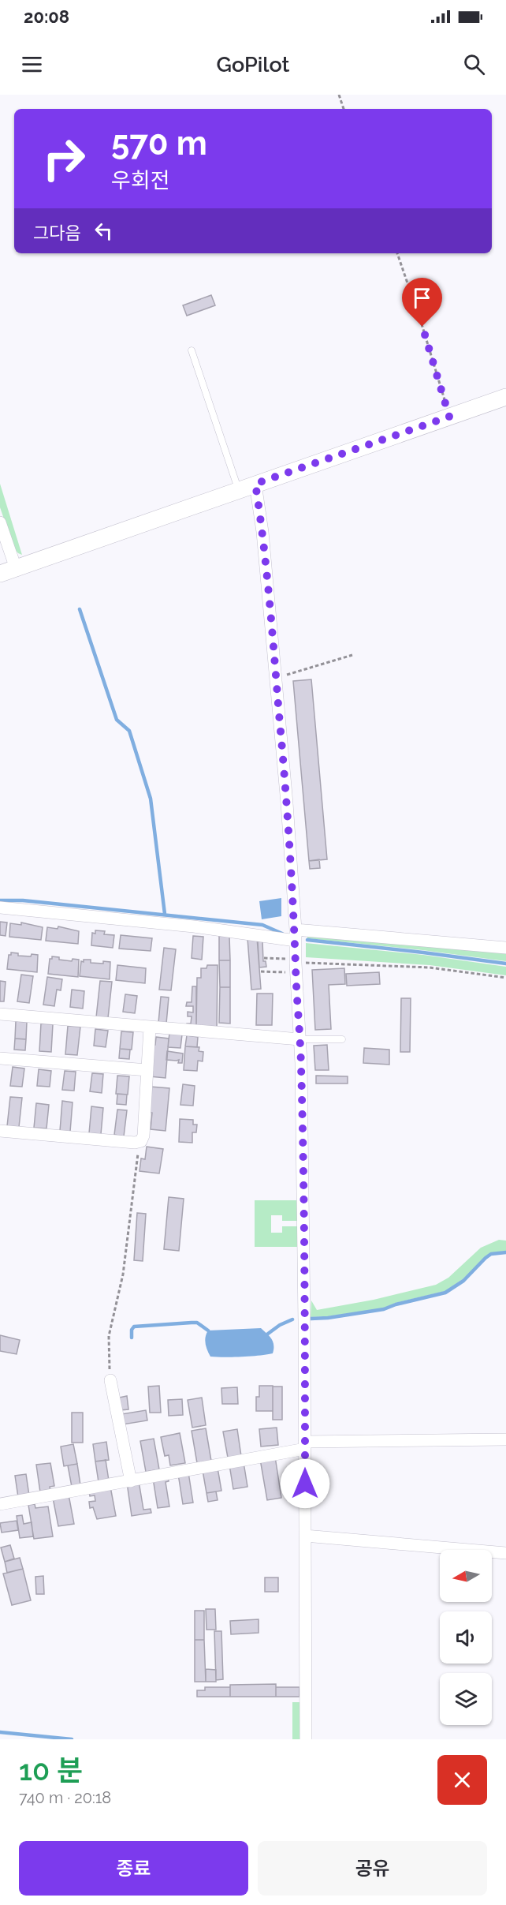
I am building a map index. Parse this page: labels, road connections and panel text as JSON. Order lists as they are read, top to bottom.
{
  "north": "left",
  "page": {
    "status": "20:08",
    "header": "GoPilot",
    "turn": ["570 m", "우회전"],
    "then": "그다음",
    "heading": ["10 분", "740 m · 20:18"],
    "buttons": ["종료", "공유"]
  }
}
